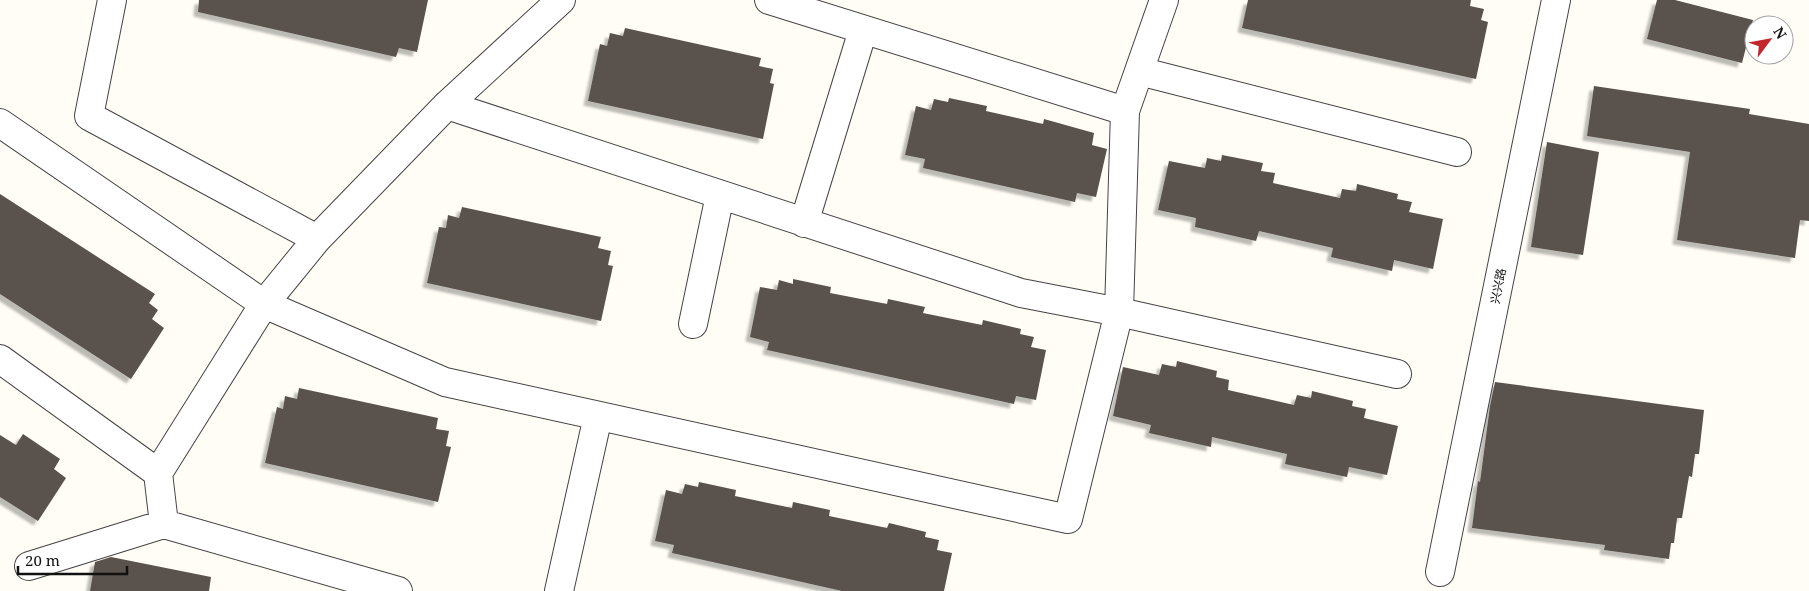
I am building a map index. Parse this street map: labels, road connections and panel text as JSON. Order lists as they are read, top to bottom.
{
  "streets": {
    "lane": ["兴兴路"]
  },
  "scale_bar": "20 m",
  "north": "top right"
}
